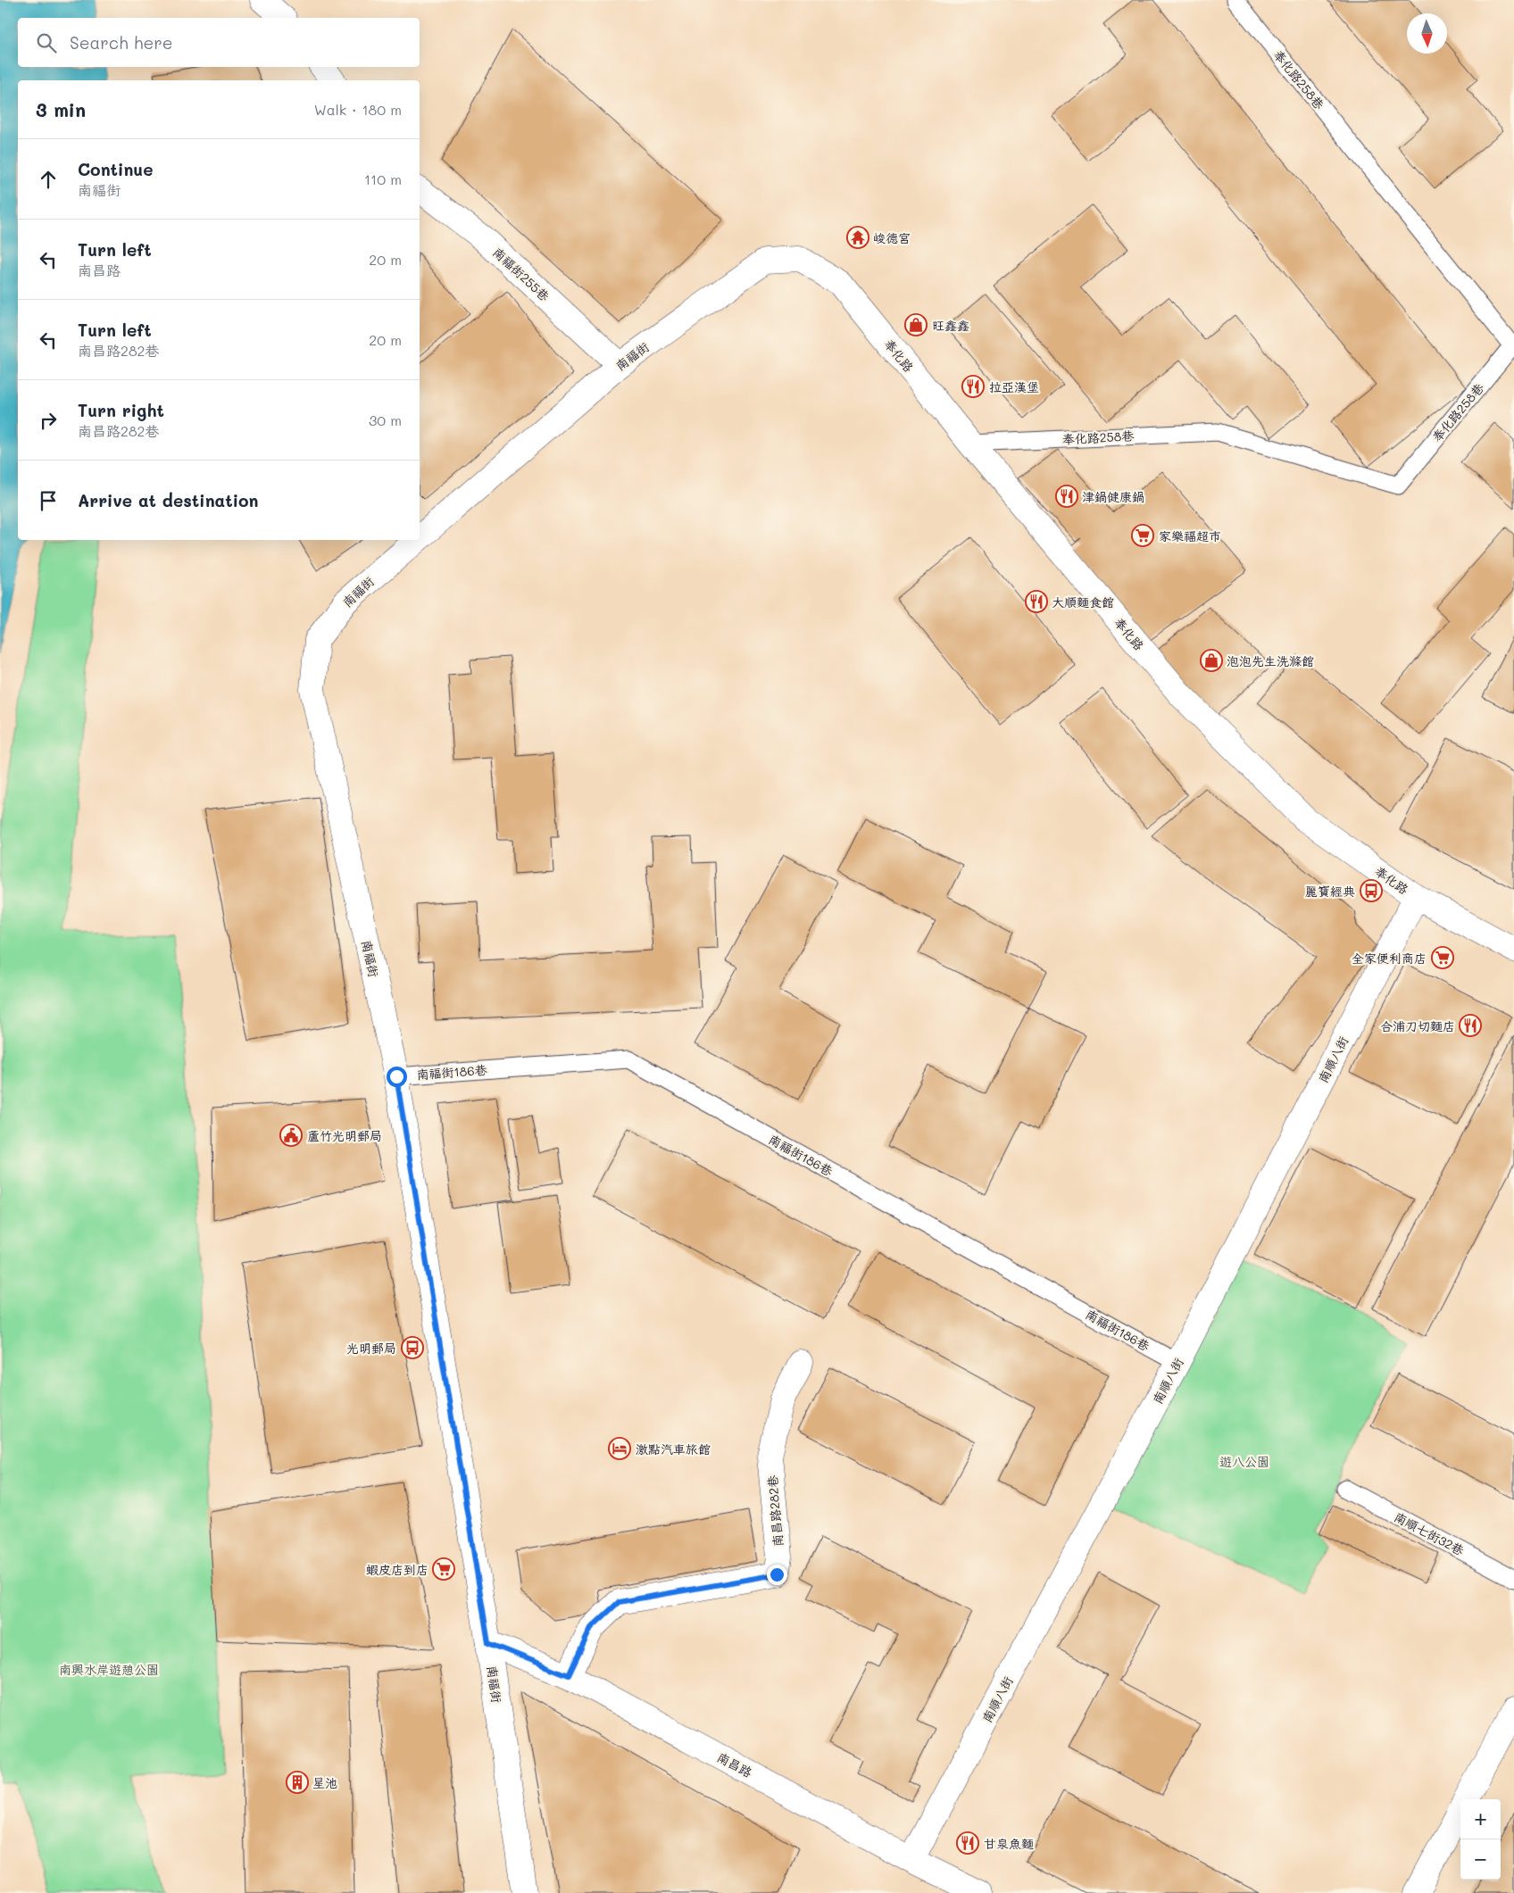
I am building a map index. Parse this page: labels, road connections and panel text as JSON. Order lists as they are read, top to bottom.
{
  "streets": {
    "street": [
      "南福街255巷",
      "奉化路",
      "南福街",
      "南順八街",
      "南昌路282巷",
      "南昌路"
    ],
    "lane": ["奉化路258巷", "南福街186巷", "南順七街32巷"]
  },
  "crossings": [
    ["奉化路258巷", "奉化路"],
    ["南福街255巷", "南福街"],
    ["奉化路", "南福街"],
    ["奉化路", "南順八街"],
    ["南福街", "南福街186巷"],
    ["南福街", "南昌路"],
    ["南順八街", "南福街186巷"],
    ["南順八街", "南昌路"],
    ["南昌路282巷", "南昌路"]
  ],
  "parks": ["遊八公園", "南興水岸遊憩公園"],
  "places": {
    "temple": ["峻德宮"],
    "shop": ["旺鑫鑫", "泡泡先生洗滌館"],
    "restaurant": [
      "拉亞漢堡",
      "津鍋健康鍋",
      "大順麵食館",
      "合浦刀切麵店",
      "甘泉魚麵"
    ],
    "supermarket": ["家樂福超市", "全家便利商店", "蝦皮店到店"],
    "bus stop": ["麗寶經典", "光明郵局"],
    "public building": ["蘆竹光明郵局"],
    "hotel": ["激點汽車旅館"],
    "building": ["星池"]
  },
  "north": "bottom",
  "page": {
    "search": "Search here",
    "heading": ["3 min", "Walk · 180 m"],
    "list": [
      ["Continue", "南福街", "110 m"],
      ["Turn left", "南昌路", "20 m"],
      ["Turn left", "南昌路282巷", "20 m"],
      ["Turn right", "南昌路282巷", "30 m"],
      "Arrive at destination"
    ],
    "map_buttons": ["+", "−"]
  }
}
